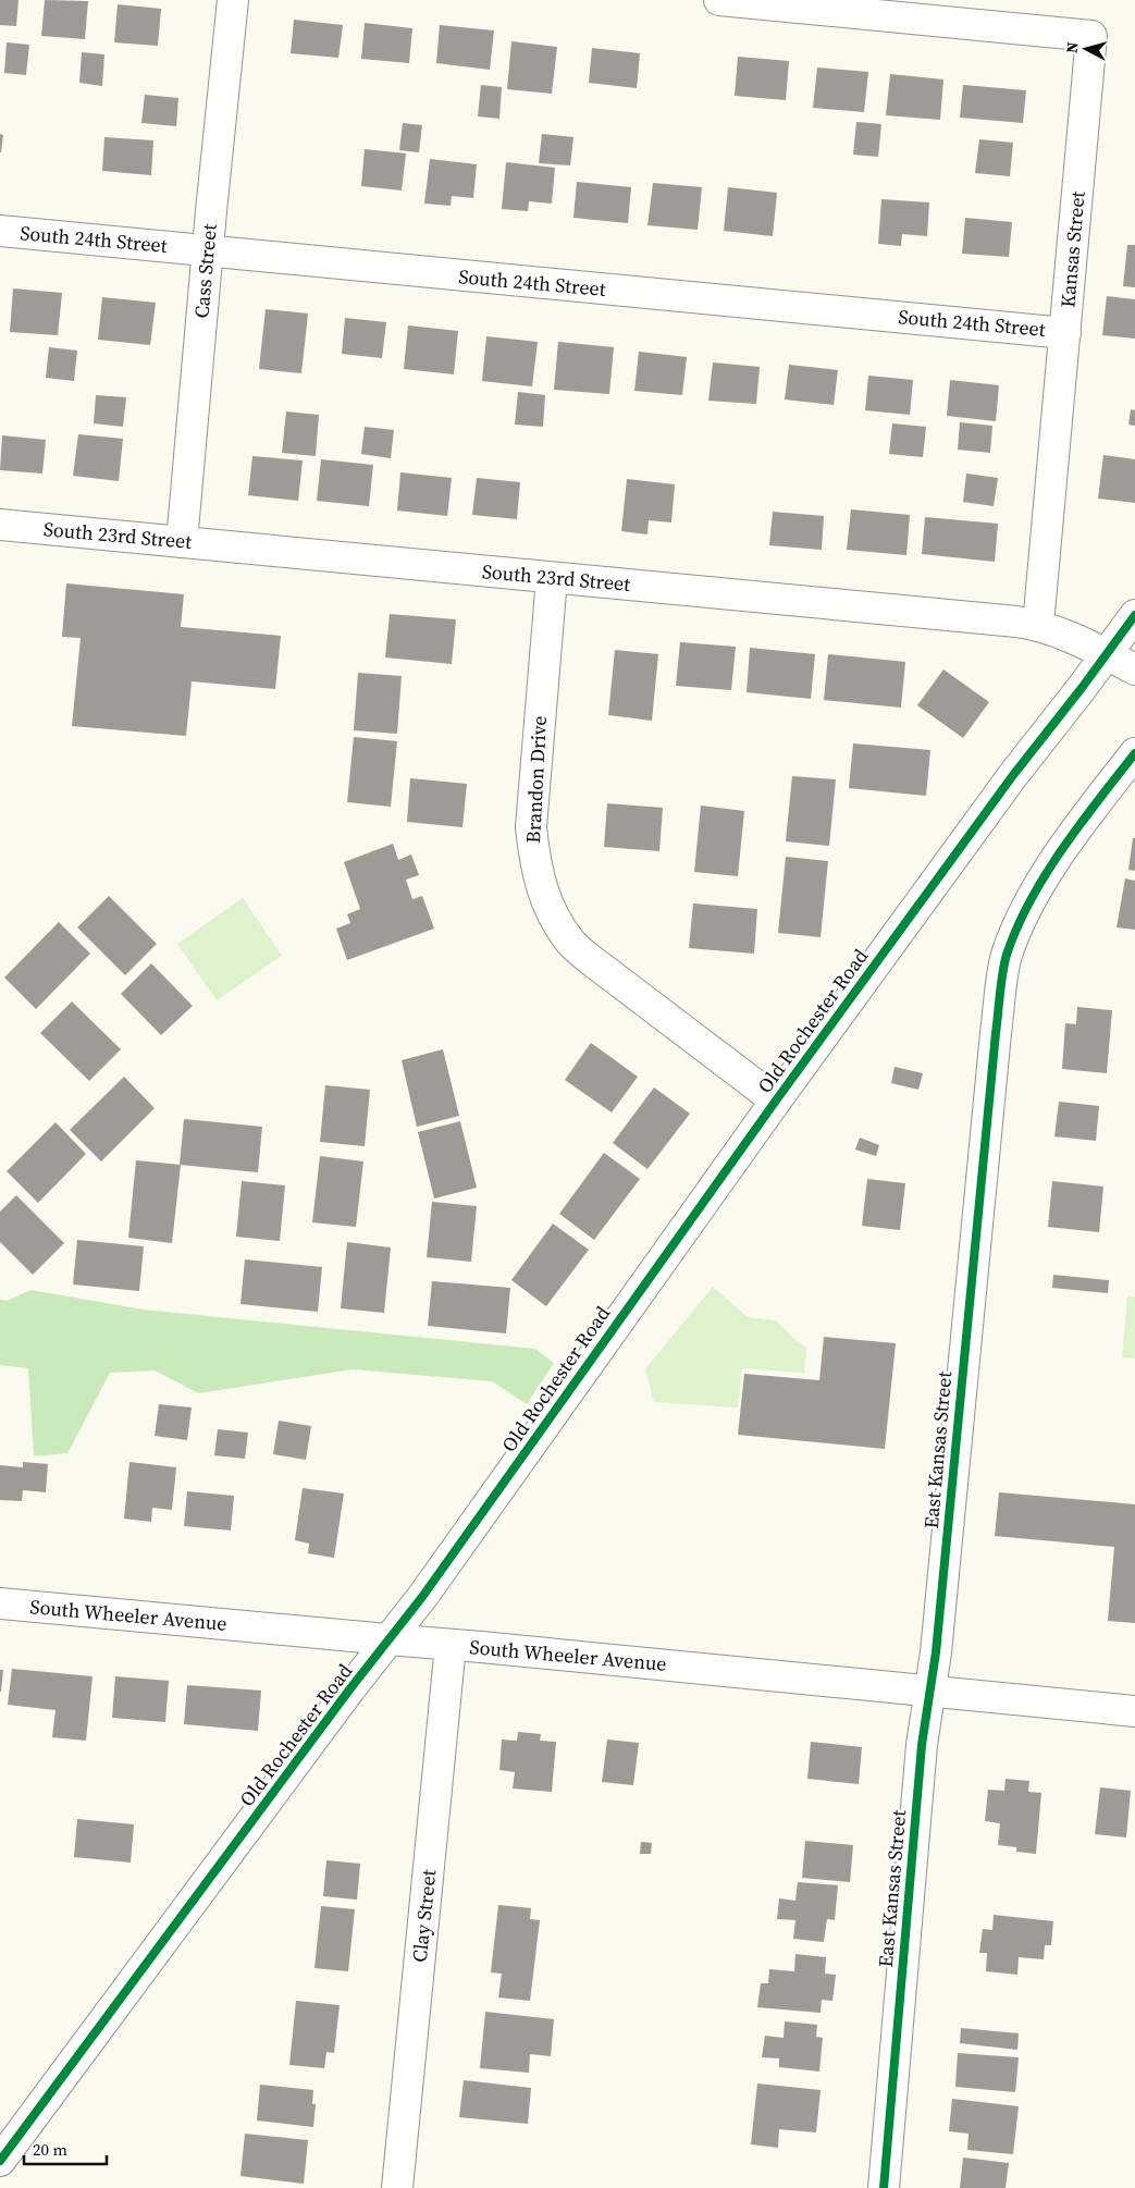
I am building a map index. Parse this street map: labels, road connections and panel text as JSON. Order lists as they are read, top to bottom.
{
  "streets": {
    "street": [
      "South 24th Street",
      "Kansas Street",
      "Cass Street",
      "South 23rd Street",
      "Brandon Drive",
      "Old Rochester Road",
      "East Kansas Street",
      "South Wheeler Avenue",
      "Clay Street"
    ]
  },
  "crossings": [
    ["South 24th Street", "Kansas Street"],
    ["South 24th Street", "Cass Street"],
    ["Kansas Street", "South 23rd Street"],
    ["Cass Street", "South 23rd Street"],
    ["South 23rd Street", "Brandon Drive"],
    ["South 23rd Street", "Old Rochester Road"],
    ["Brandon Drive", "Old Rochester Road"],
    ["Old Rochester Road", "South Wheeler Avenue"],
    ["East Kansas Street", "South Wheeler Avenue"],
    ["South Wheeler Avenue", "Clay Street"]
  ],
  "scale_bar": "20 m",
  "north": "left"
}
